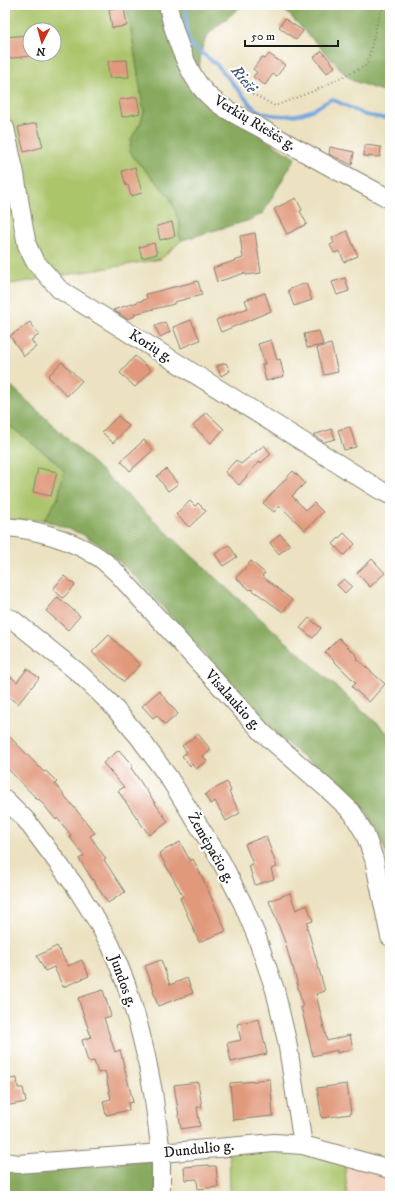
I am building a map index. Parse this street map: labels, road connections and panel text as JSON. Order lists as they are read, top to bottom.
{
  "streets": {
    "street": [
      "Verkių Riešės g.",
      "Korių g.",
      "Visalaukio g.",
      "Žemėpačio g.",
      "Jundos g.",
      "Dundulio g."
    ]
  },
  "crossings": [
    ["Žemėpačio g.", "Dundulio g."],
    ["Jundos g.", "Dundulio g."]
  ],
  "water": ["Riešė"],
  "scale_bar": "50 m",
  "north": "bottom"
}
